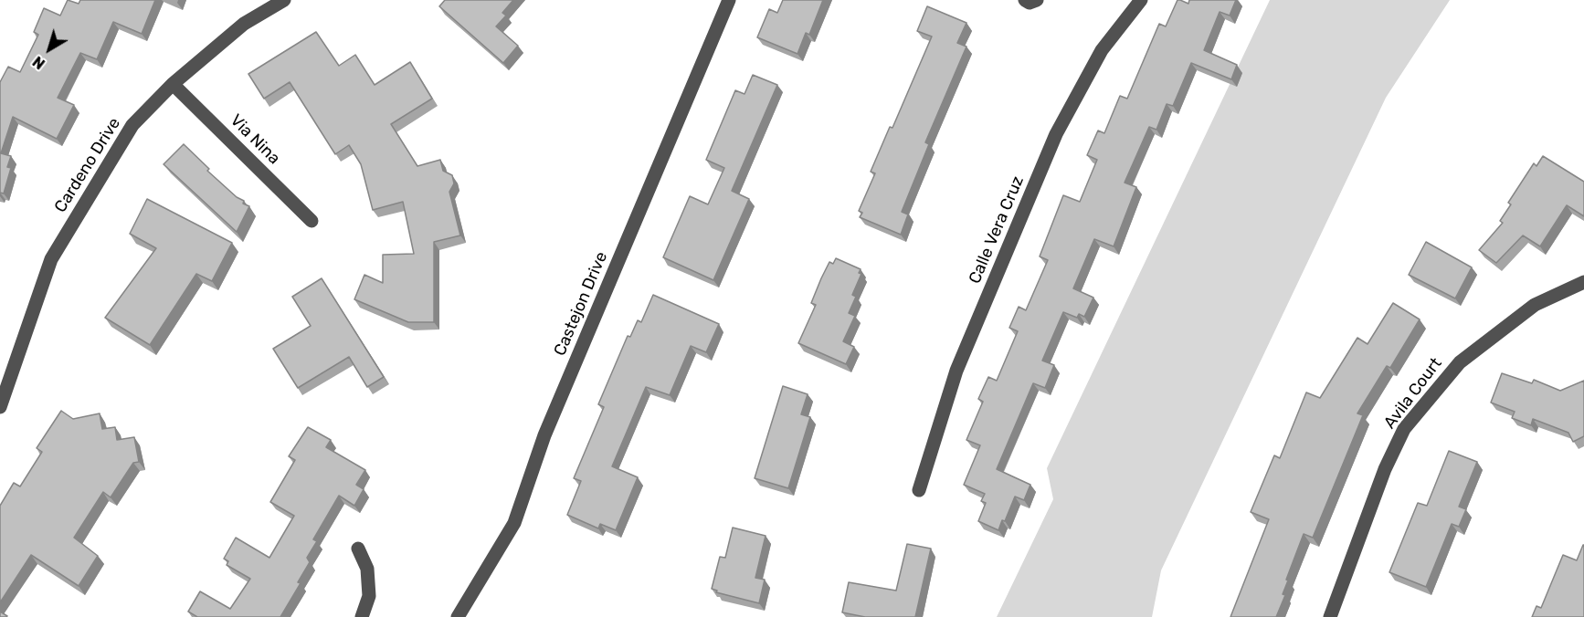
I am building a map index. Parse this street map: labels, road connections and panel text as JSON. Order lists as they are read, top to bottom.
{
  "streets": {
    "street": [
      "Via Nina",
      "Cardeno Drive",
      "Calle Vera Cruz",
      "Castejon Drive",
      "Avila Court"
    ]
  },
  "crossings": [
    ["Via Nina", "Cardeno Drive"]
  ],
  "north": "bottom left"
}
